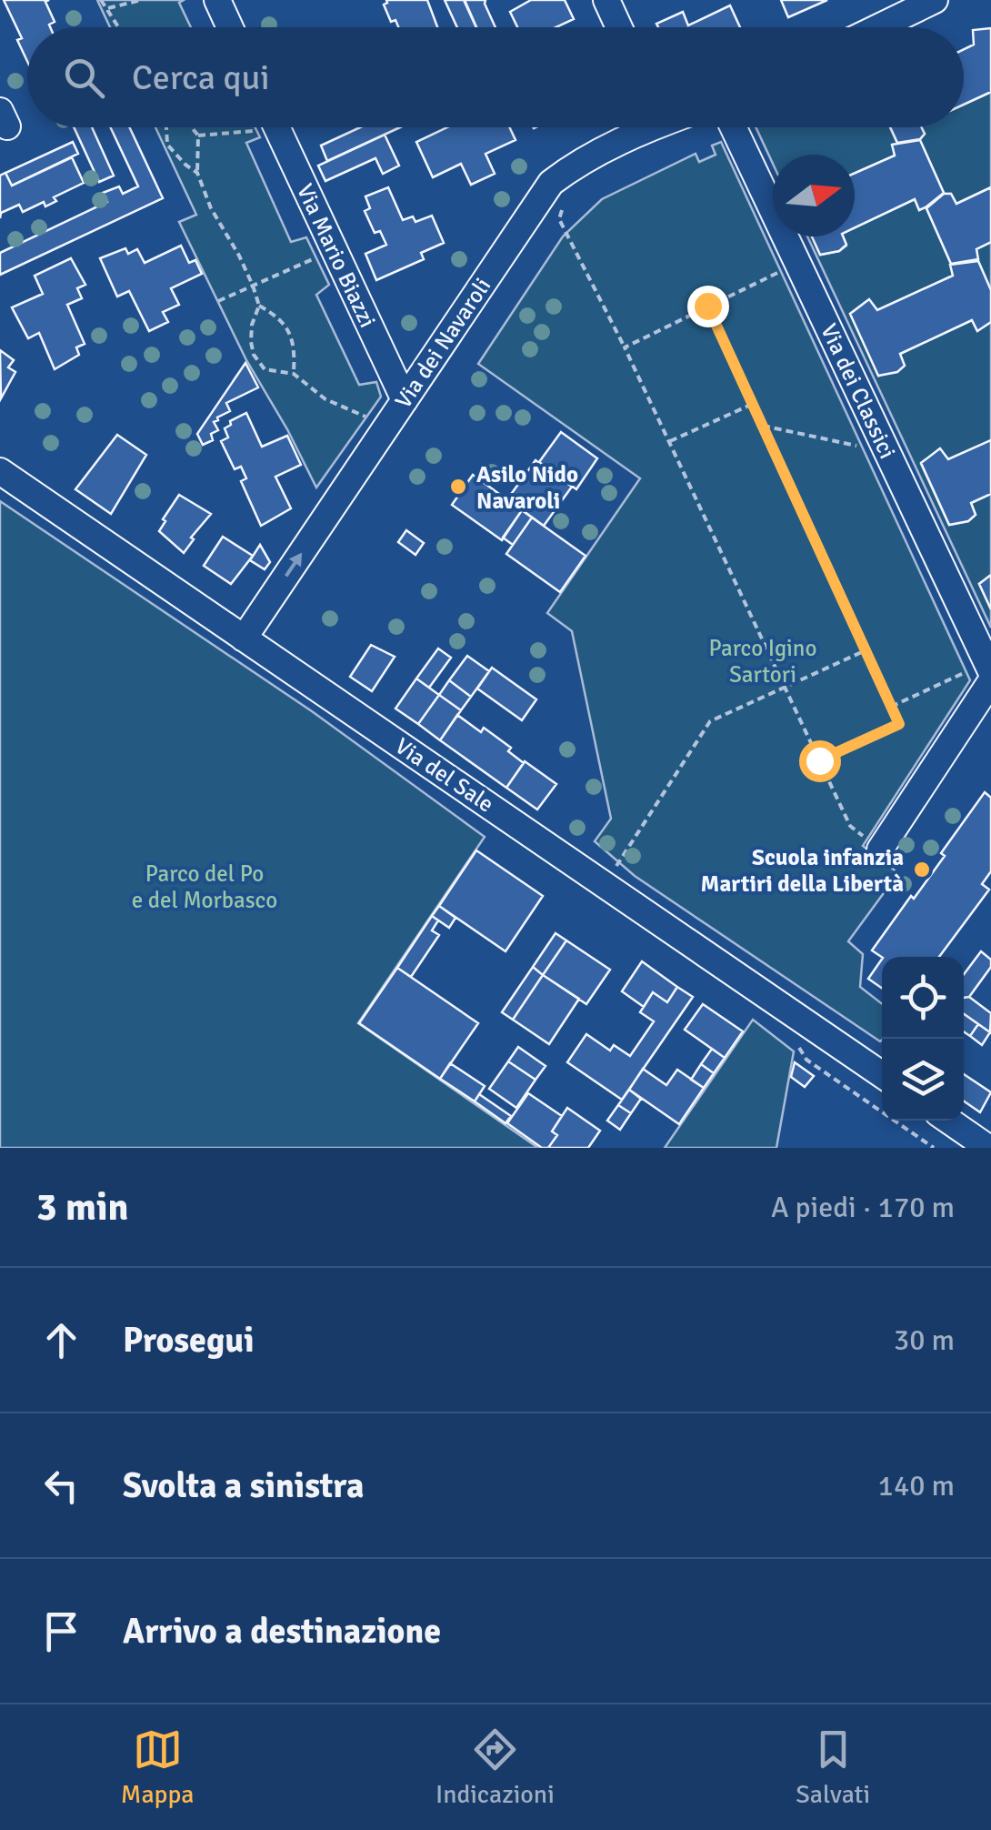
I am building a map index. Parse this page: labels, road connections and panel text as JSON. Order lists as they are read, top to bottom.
{
  "streets": {
    "street": [
      "Via Mario Biazzi",
      "Via dei Navaroli",
      "Via dei Classici",
      "Via del Sale"
    ]
  },
  "crossings": [
    ["Via Mario Biazzi", "Via dei Navaroli"],
    ["Via dei Navaroli", "Via del Sale"]
  ],
  "one_way": ["Via dei Navaroli"],
  "parks": ["Parco Igino Sartori", "Parco del Po e del Morbasco"],
  "places": ["Asilo Nido Navaroli", "Scuola infanzia Martiri della Libertà"],
  "north": "right",
  "page": {
    "search": "Cerca qui",
    "heading": ["3 min", "A piedi · 170 m"],
    "list": [
      ["Prosegui", "30 m"],
      ["Svolta a sinistra", "140 m"],
      "Arrivo a destinazione"
    ],
    "nav": ["Mappa", "Indicazioni", "Salvati"]
  }
}
